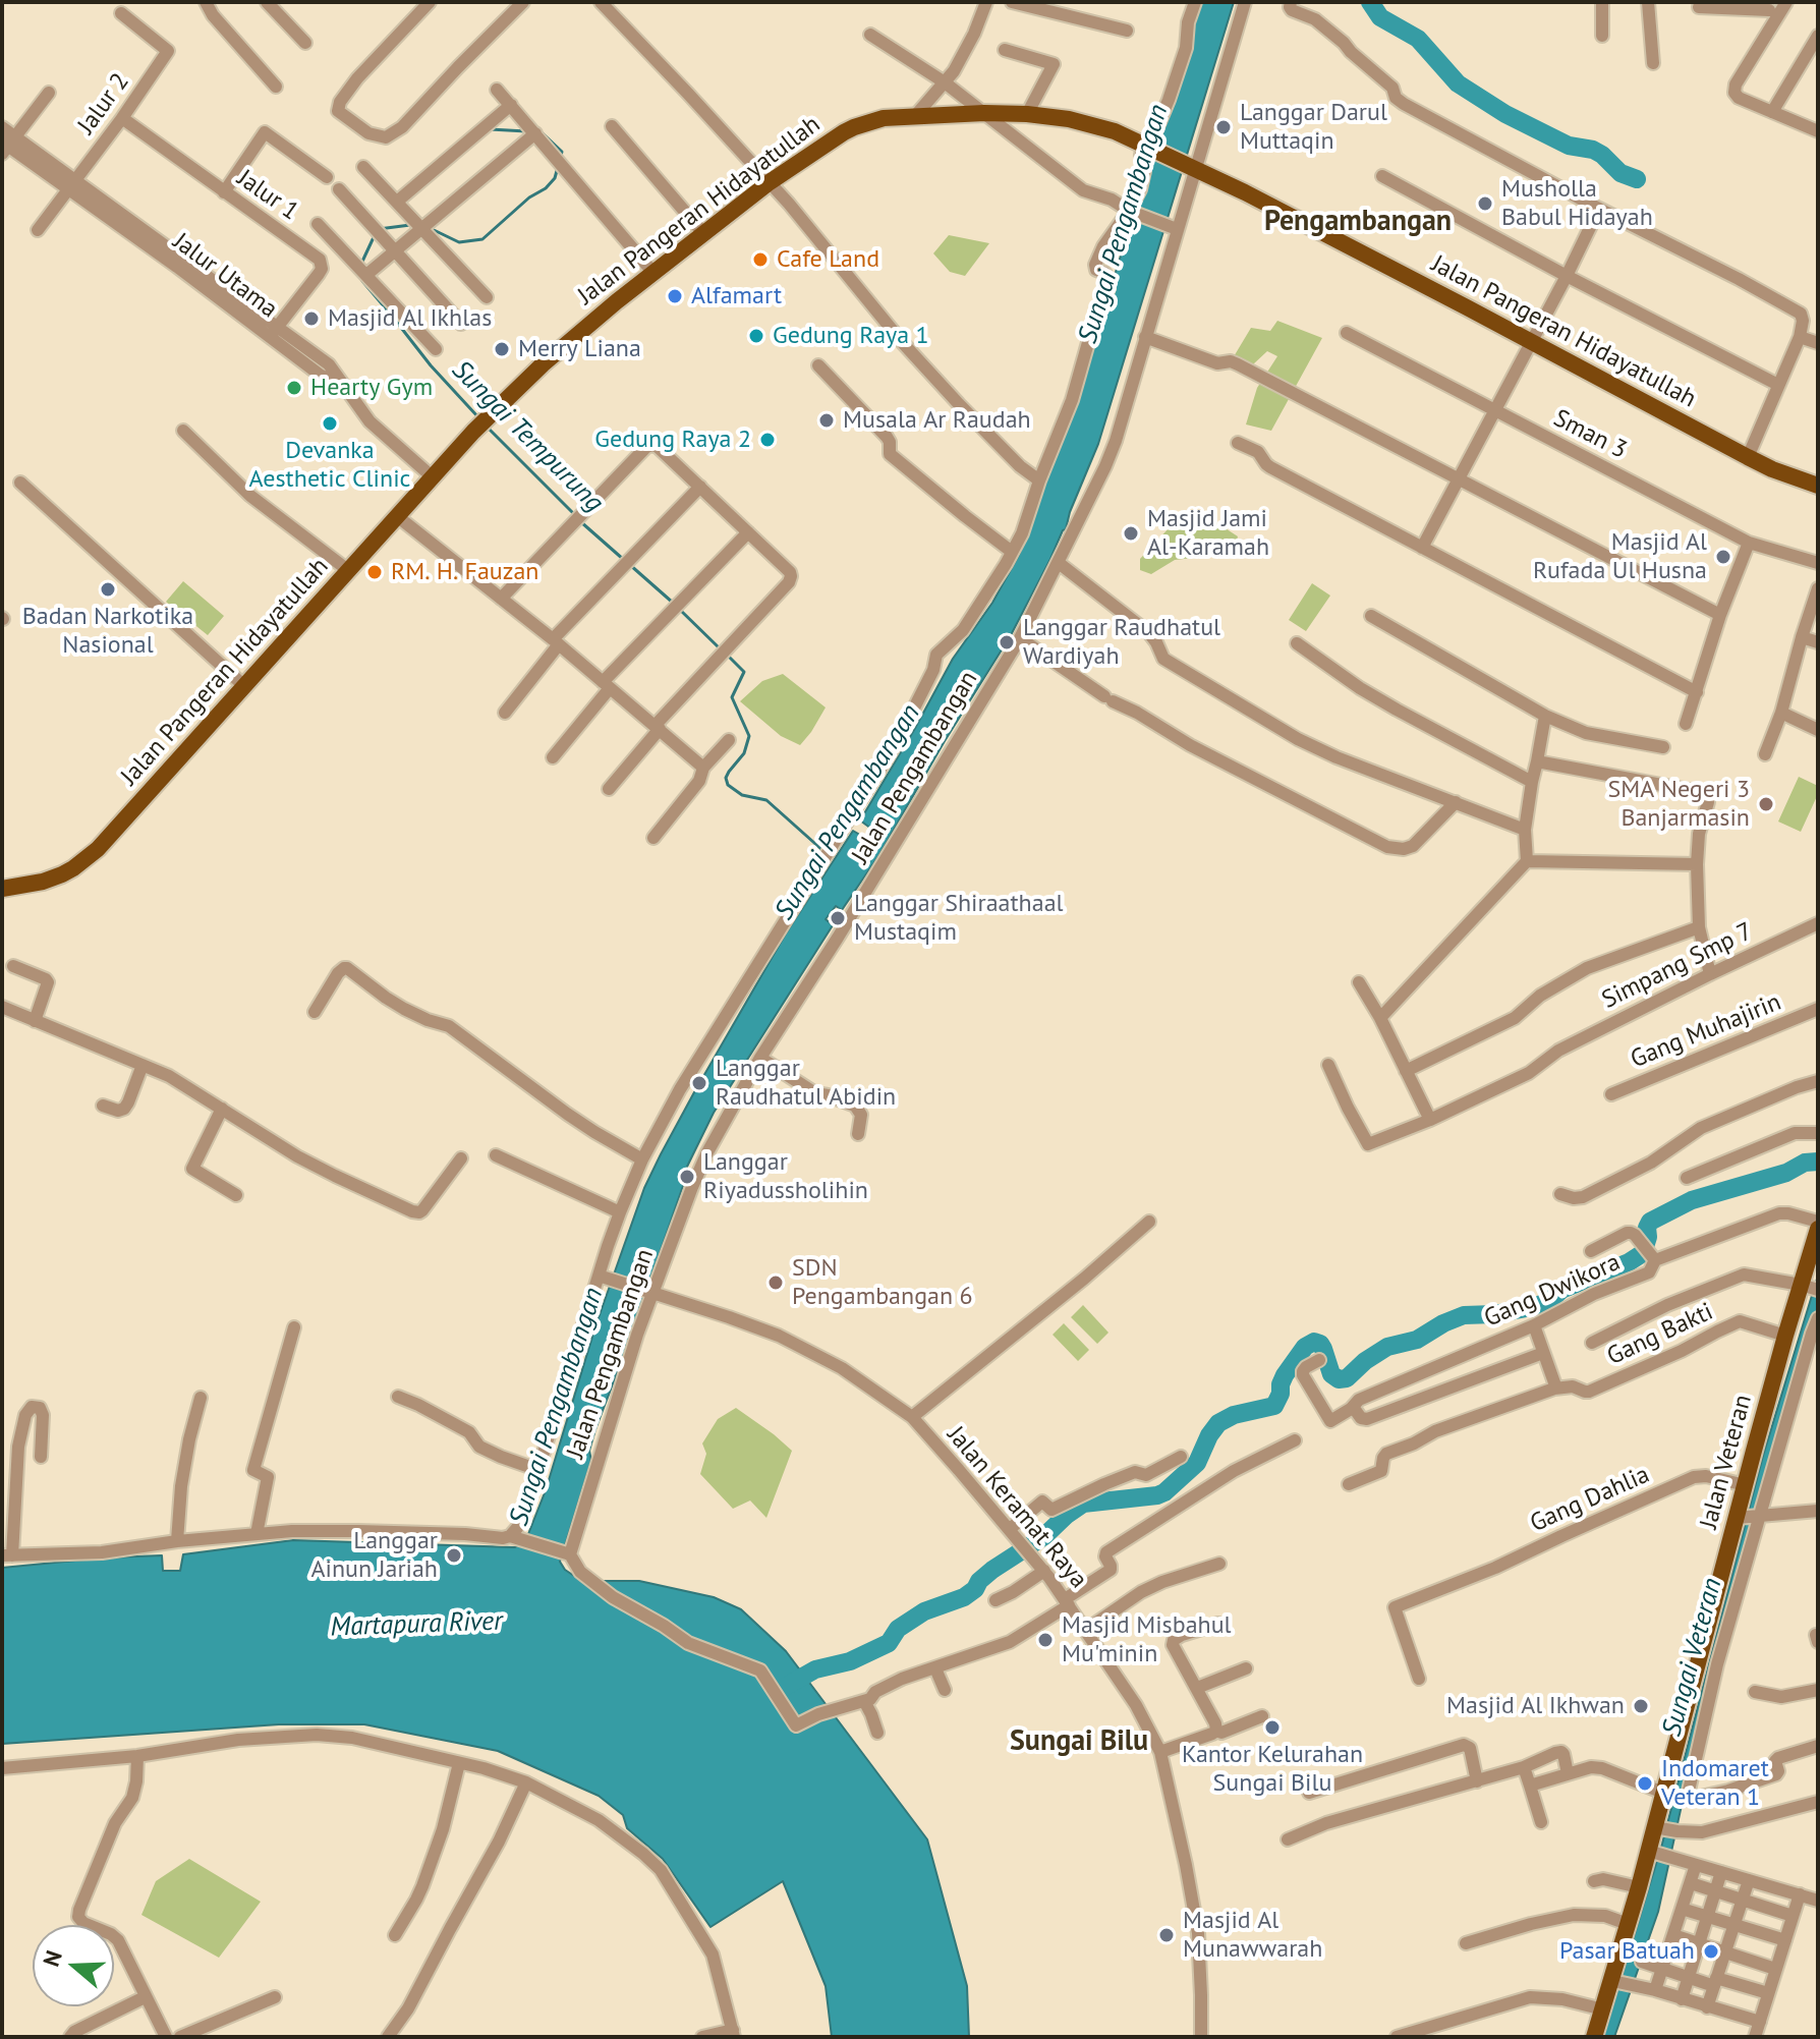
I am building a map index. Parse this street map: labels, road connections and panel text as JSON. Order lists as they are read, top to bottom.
{
  "streets": {
    "main road": ["Jalan Pangeran Hidayatullah", "Jalan Veteran"],
    "street": [
      "Jalur 2",
      "Jalur 1",
      "Jalur Utama",
      "Sman 3",
      "Jalan Pengambangan",
      "Simpang Smp 7",
      "Gang Muhajirin",
      "Gang Dwikora",
      "Gang Bakti",
      "Gang Dahlia",
      "Jalan Keramat Raya"
    ]
  },
  "crossings": [
    ["Jalur 2", "Jalur 1"],
    ["Jalur 2", "Jalur Utama"],
    ["Jalur 1", "Jalur Utama"],
    ["Jalan Pangeran Hidayatullah", "Jalur Utama"],
    ["Jalan Pangeran Hidayatullah", "Jalan Pengambangan"],
    ["Jalan Pengambangan", "Jalan Keramat Raya"],
    ["Gang Bakti", "Jalan Veteran"],
    ["Jalan Veteran", "Gang Dahlia"]
  ],
  "districts": ["Pengambangan", "Sungai Bilu"],
  "water": [
    "Sungai Pengambangan",
    "Sungai Tempurung",
    "Martapura River",
    "Sungai Veteran"
  ],
  "places": [
    "Langgar Darul Muttaqin",
    "Musholla Babul Hidayah",
    "Cafe Land",
    "Alfamart",
    "Masjid Al Ikhlas",
    "Gedung Raya 1",
    "Merry Liana",
    "Hearty Gym",
    "Musala Ar Raudah",
    "Devanka Aesthetic Clinic",
    "Gedung Raya 2",
    "Masjid Jami Al-Karamah",
    "Masjid Al Rufada Ul Husna",
    "RM. H. Fauzan",
    "Badan Narkotika Nasional",
    "Langgar Raudhatul Wardiyah",
    "SMA Negeri 3 Banjarmasin",
    "Langgar Shiraathaal Mustaqim",
    "Langgar Raudhatul Abidin",
    "Langgar Riyadussholihin",
    "SDN Pengambangan 6",
    "Langgar Ainun Jariah",
    "Masjid Misbahul Mu'minin",
    "Masjid Al Ikhwan",
    "Kantor Kelurahan Sungai Bilu",
    "Indomaret Veteran 1",
    "Masjid Al Munawwarah",
    "Pasar Batuah"
  ],
  "north": "left"
}
